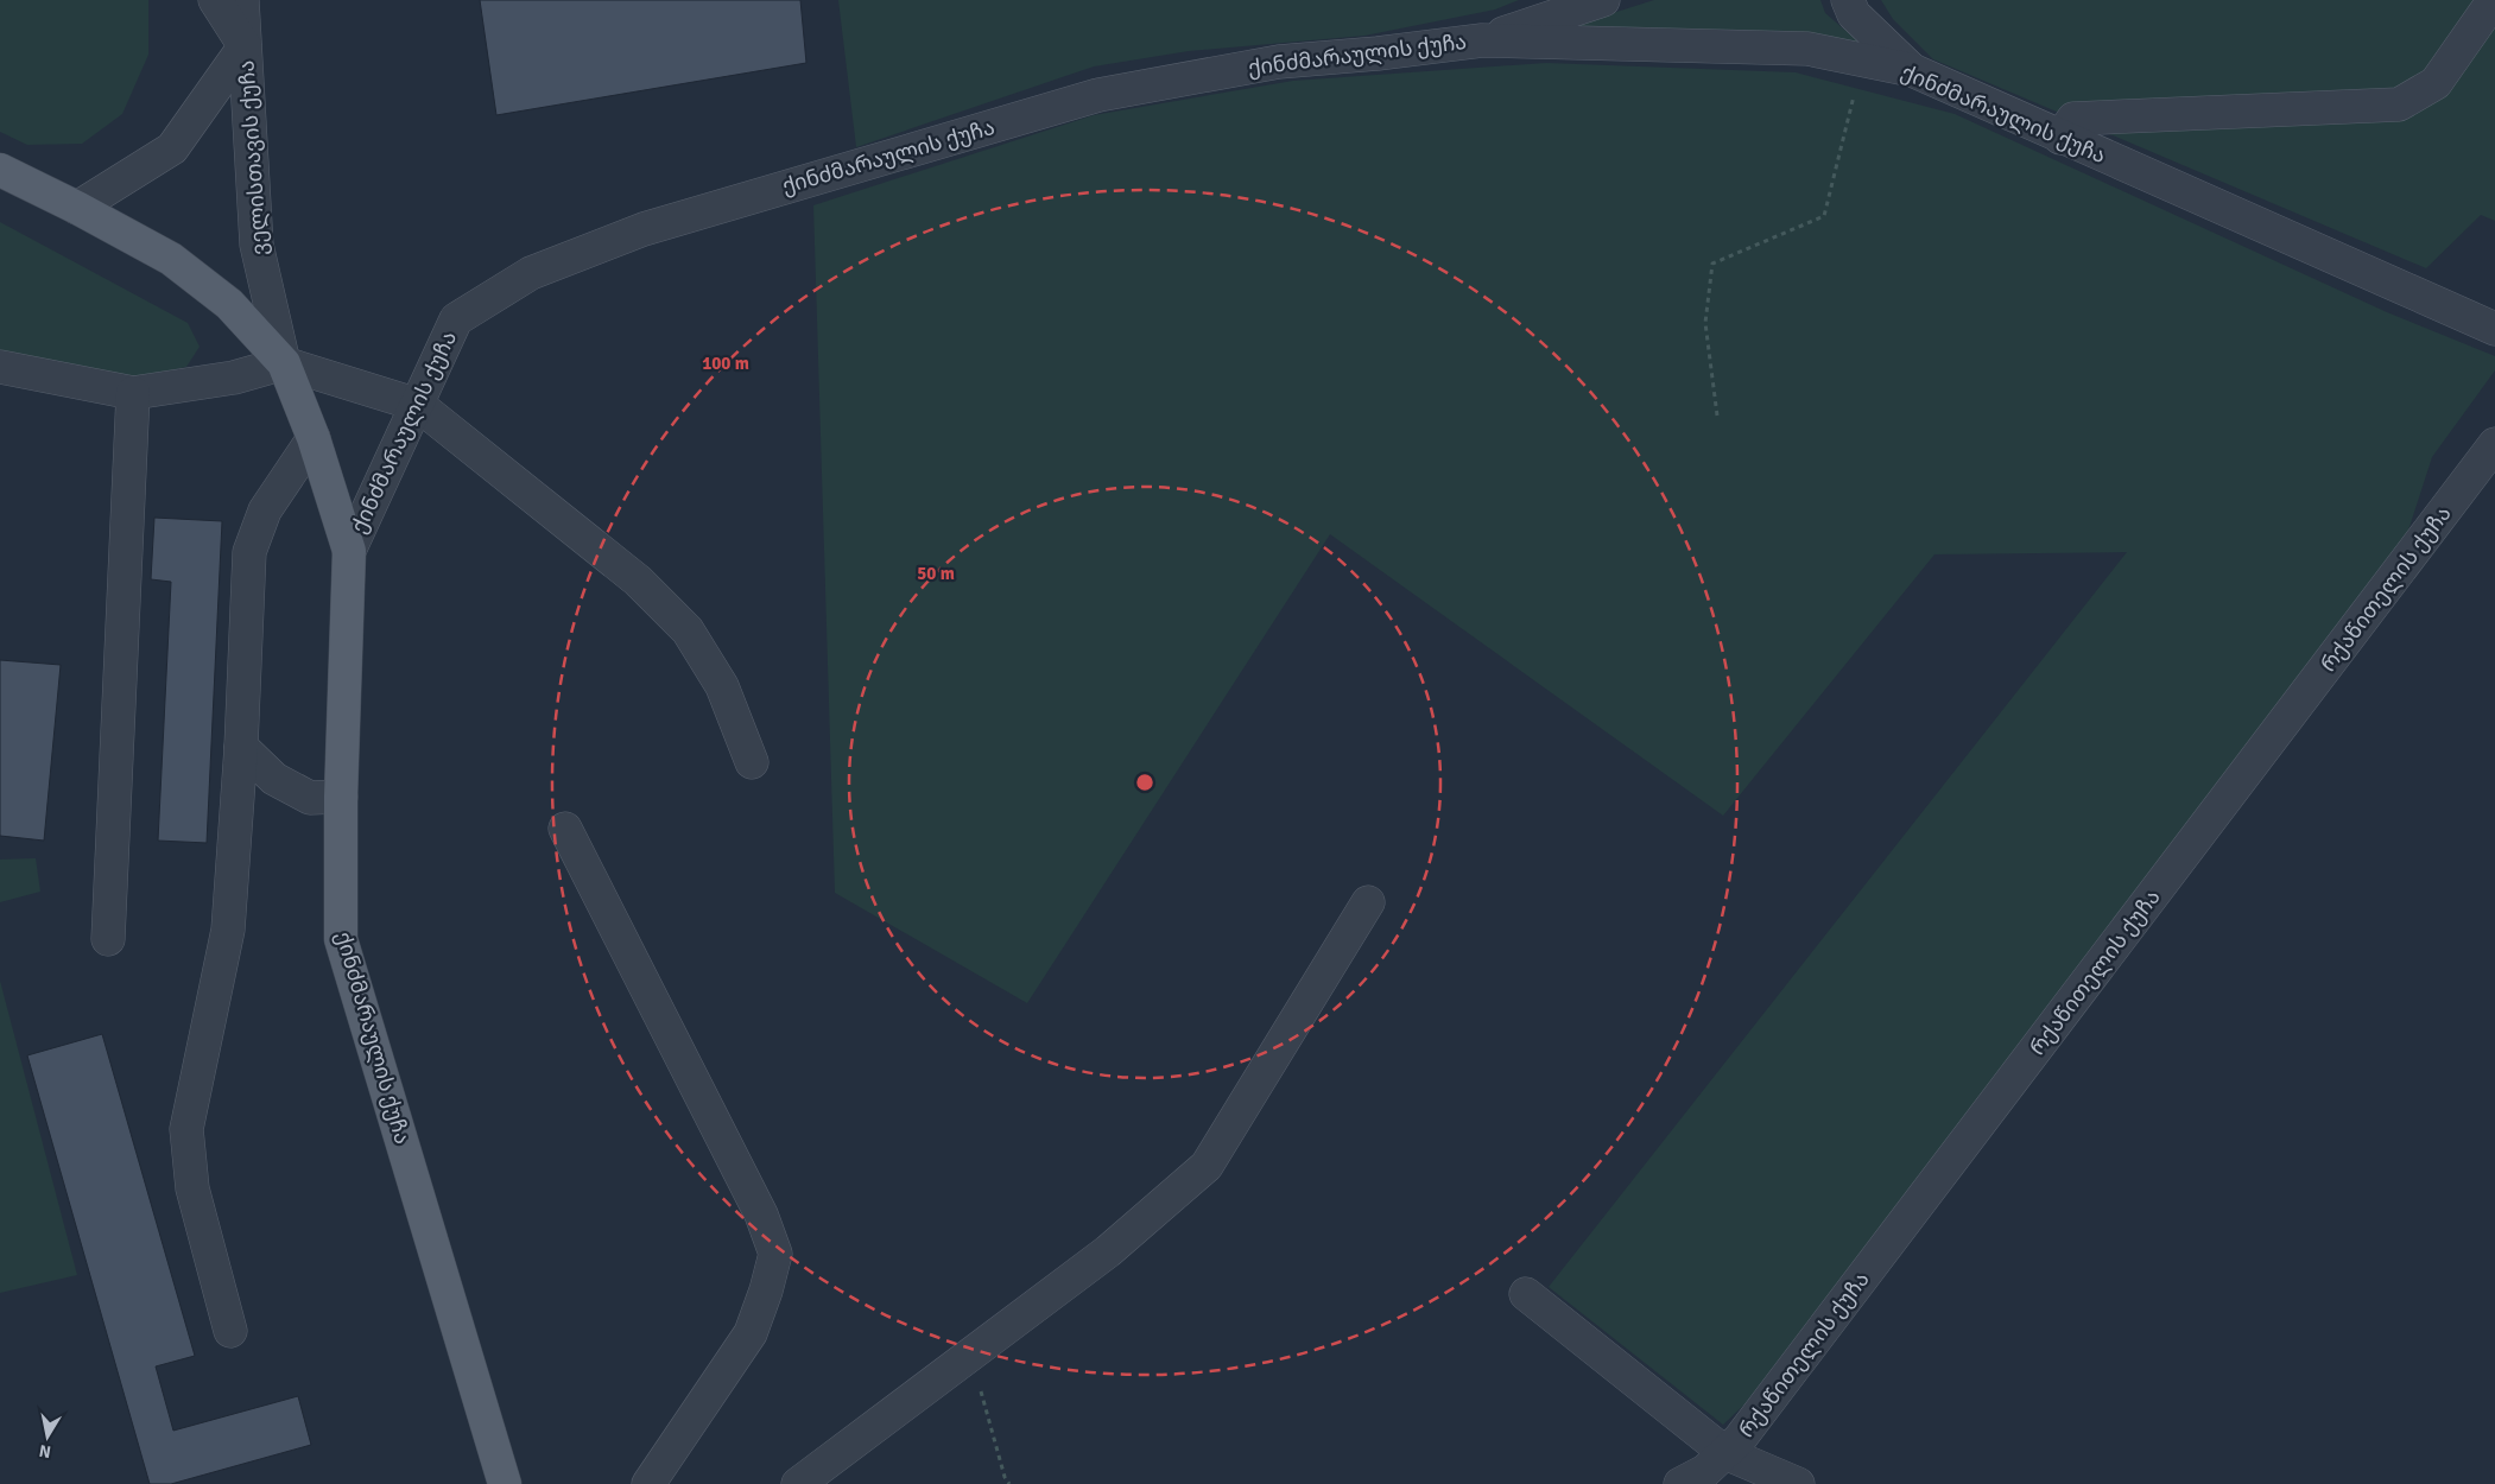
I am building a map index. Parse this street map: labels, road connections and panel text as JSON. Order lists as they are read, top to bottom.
{
  "streets": {
    "main road": ["ქინძმარაულის ქუჩა", "ველისთავის ქუჩა"],
    "street": ["რქაწითელის ქუჩა"]
  },
  "crossings": [
    ["ქინძმარაულის ქუჩა", "ველისთავის ქუჩა"]
  ],
  "north": "bottom",
  "rings": ["100 m", "50 m"]
}
